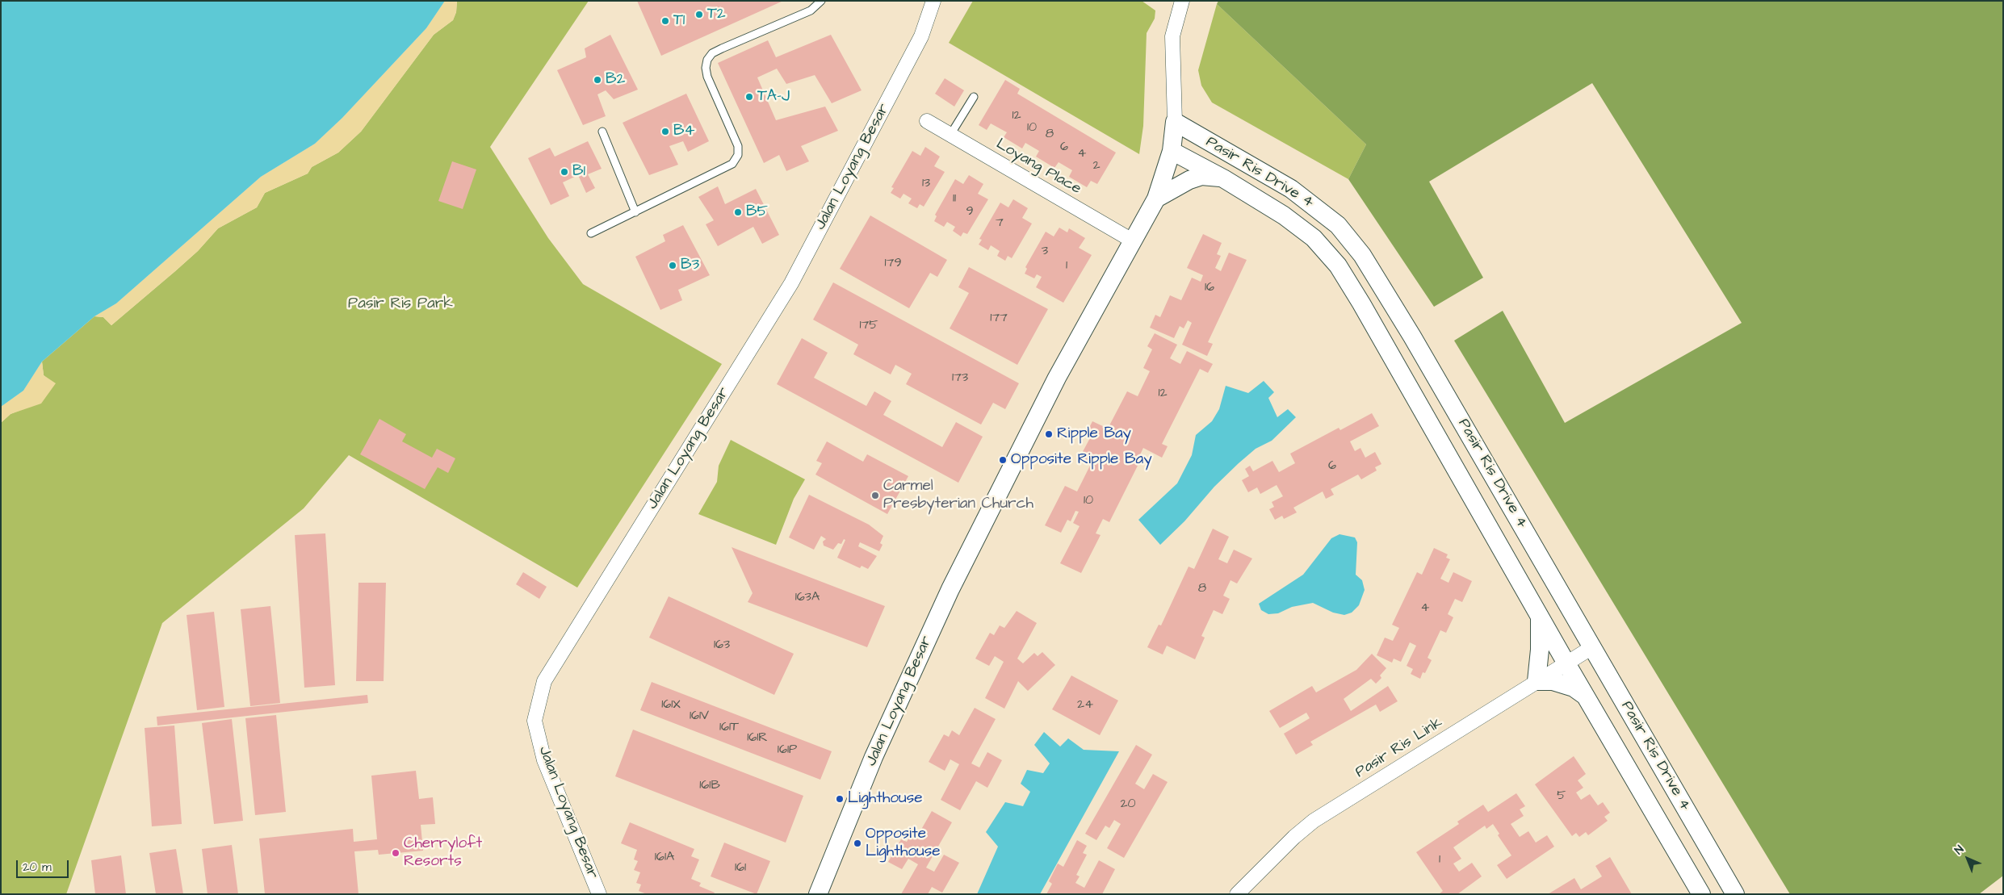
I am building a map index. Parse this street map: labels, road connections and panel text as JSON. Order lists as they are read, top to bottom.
{
  "streets": {
    "street": [
      "Jalan Loyang Besar",
      "Loyang Place",
      "Pasir Ris Drive 4",
      "Pasir Ris Link"
    ]
  },
  "crossings": [
    ["Jalan Loyang Besar", "Loyang Place"],
    ["Jalan Loyang Besar", "Pasir Ris Drive 4"],
    ["Pasir Ris Drive 4", "Pasir Ris Link"]
  ],
  "parks": ["Pasir Ris Park"],
  "places": [
    "T2",
    "T1",
    "B2",
    "TA-J",
    "B4",
    "B1",
    "B5",
    "B3",
    "Ripple Bay",
    "Opposite Ripple Bay",
    "Carmel Presbyterian Church",
    "Lighthouse",
    "Opposite Lighthouse",
    "Cherryloft Resorts"
  ],
  "house_numbers": [
    "12",
    "10",
    "8",
    "6",
    "4",
    "2",
    "13",
    "11",
    "9",
    "7",
    "3",
    "179",
    "1",
    "16",
    "177",
    "175",
    "173",
    "12",
    "6",
    "10",
    "8",
    "163A",
    "4",
    "163",
    "161X",
    "24",
    "161V",
    "161T",
    "161R",
    "161P",
    "161B",
    "5",
    "20",
    "161A",
    "1",
    "161"
  ],
  "scale_bar": "20 m",
  "north": "top left"
}
